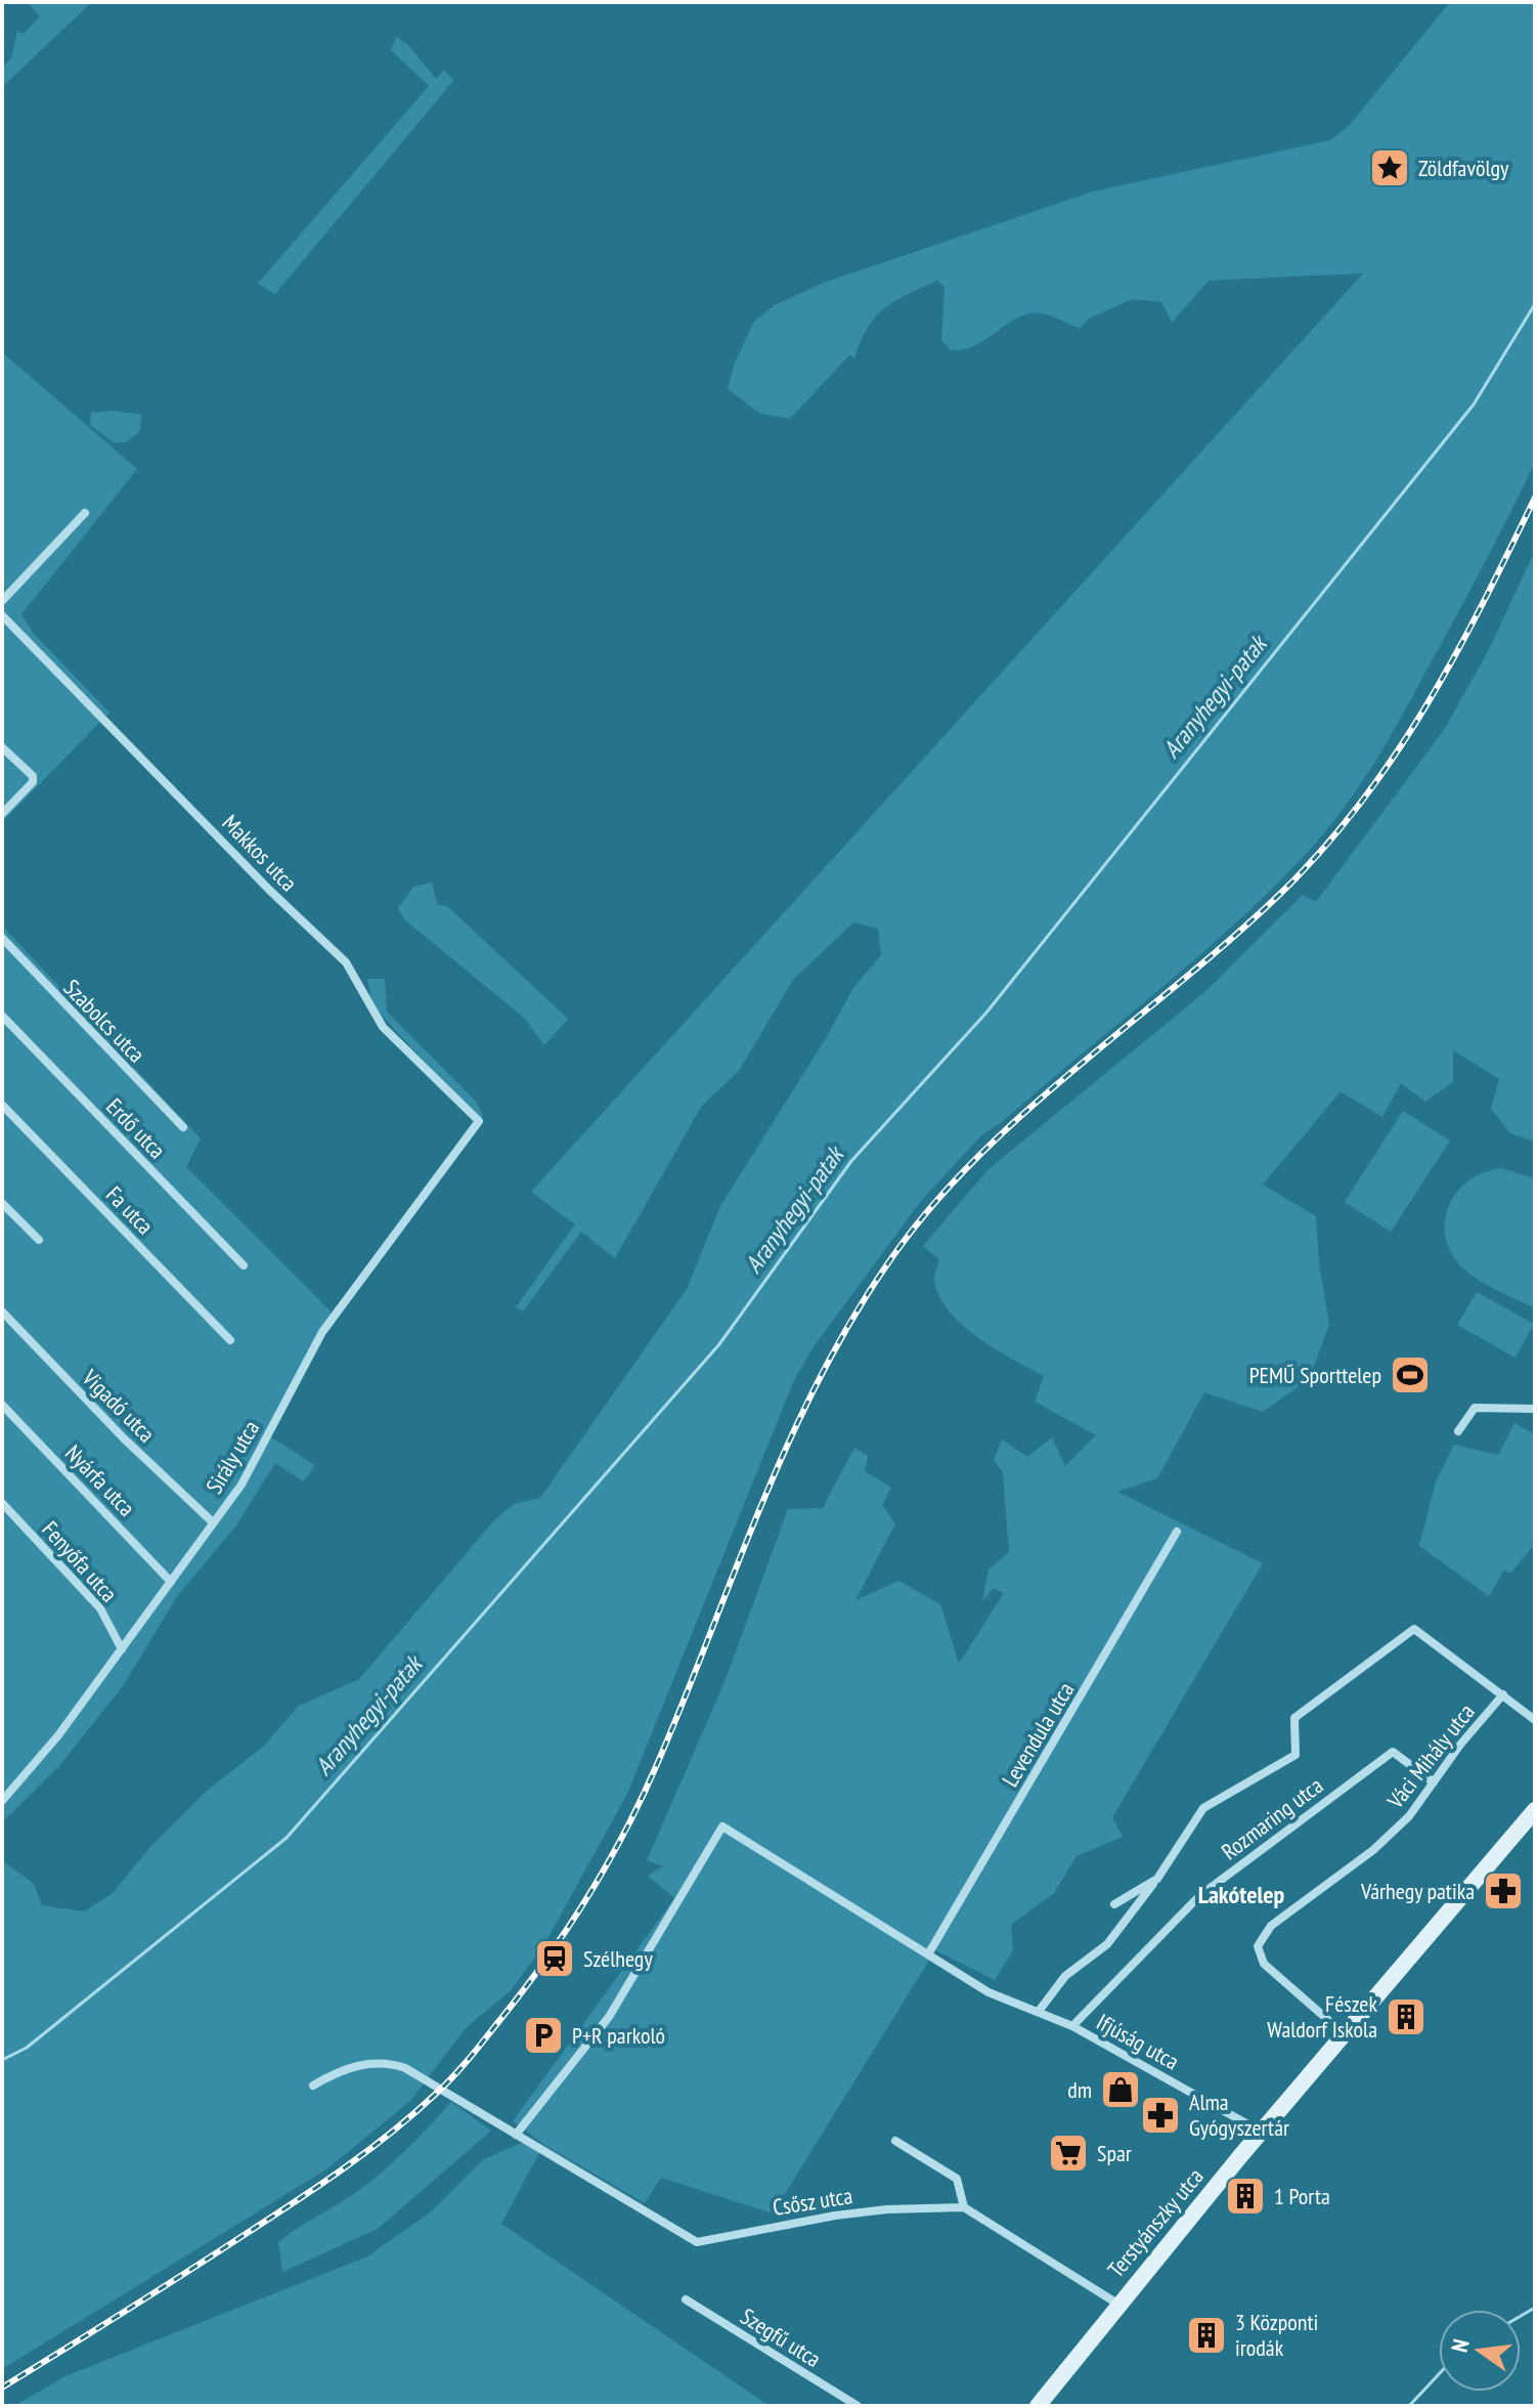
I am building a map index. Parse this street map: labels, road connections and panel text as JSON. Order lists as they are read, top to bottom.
{
  "streets": {
    "main road": ["Terstyánszky utca"],
    "street": [
      "Makkos utca",
      "Szabolcs utca",
      "Erdő utca",
      "Fa utca",
      "Vigadó utca",
      "Sirály utca",
      "Nyárfa utca",
      "Fenyőfa utca",
      "Levendula utca",
      "Váci Mihály utca",
      "Rozmaring utca",
      "Ifjúság utca",
      "Csősz utca",
      "Szegfű utca"
    ]
  },
  "crossings": [
    ["Makkos utca", "Sirály utca"],
    ["Vigadó utca", "Sirály utca"],
    ["Sirály utca", "Nyárfa utca"],
    ["Sirály utca", "Fenyőfa utca"],
    ["Levendula utca", "Ifjúság utca"],
    ["Váci Mihály utca", "Rozmaring utca"],
    ["Váci Mihály utca", "Terstyánszky utca"],
    ["Rozmaring utca", "Ifjúság utca"],
    ["Ifjúság utca", "Csősz utca"],
    ["Ifjúság utca", "Terstyánszky utca"]
  ],
  "districts": ["Lakótelep"],
  "water": ["Aranyhegyi-patak"],
  "places": {
    "place": ["Zöldfavölgy"],
    "sports": ["PEMŰ Sporttelep"],
    "pharmacy": ["Várhegy patika", "Alma Gyógyszertár"],
    "station": ["Szélhegy"],
    "building": ["Fészek Waldorf Iskola", "1 Porta", "3 Központi irodák"],
    "parking": ["P+R parkoló"],
    "shop": ["dm"],
    "supermarket": ["Spar"]
  },
  "north": "left"
}
